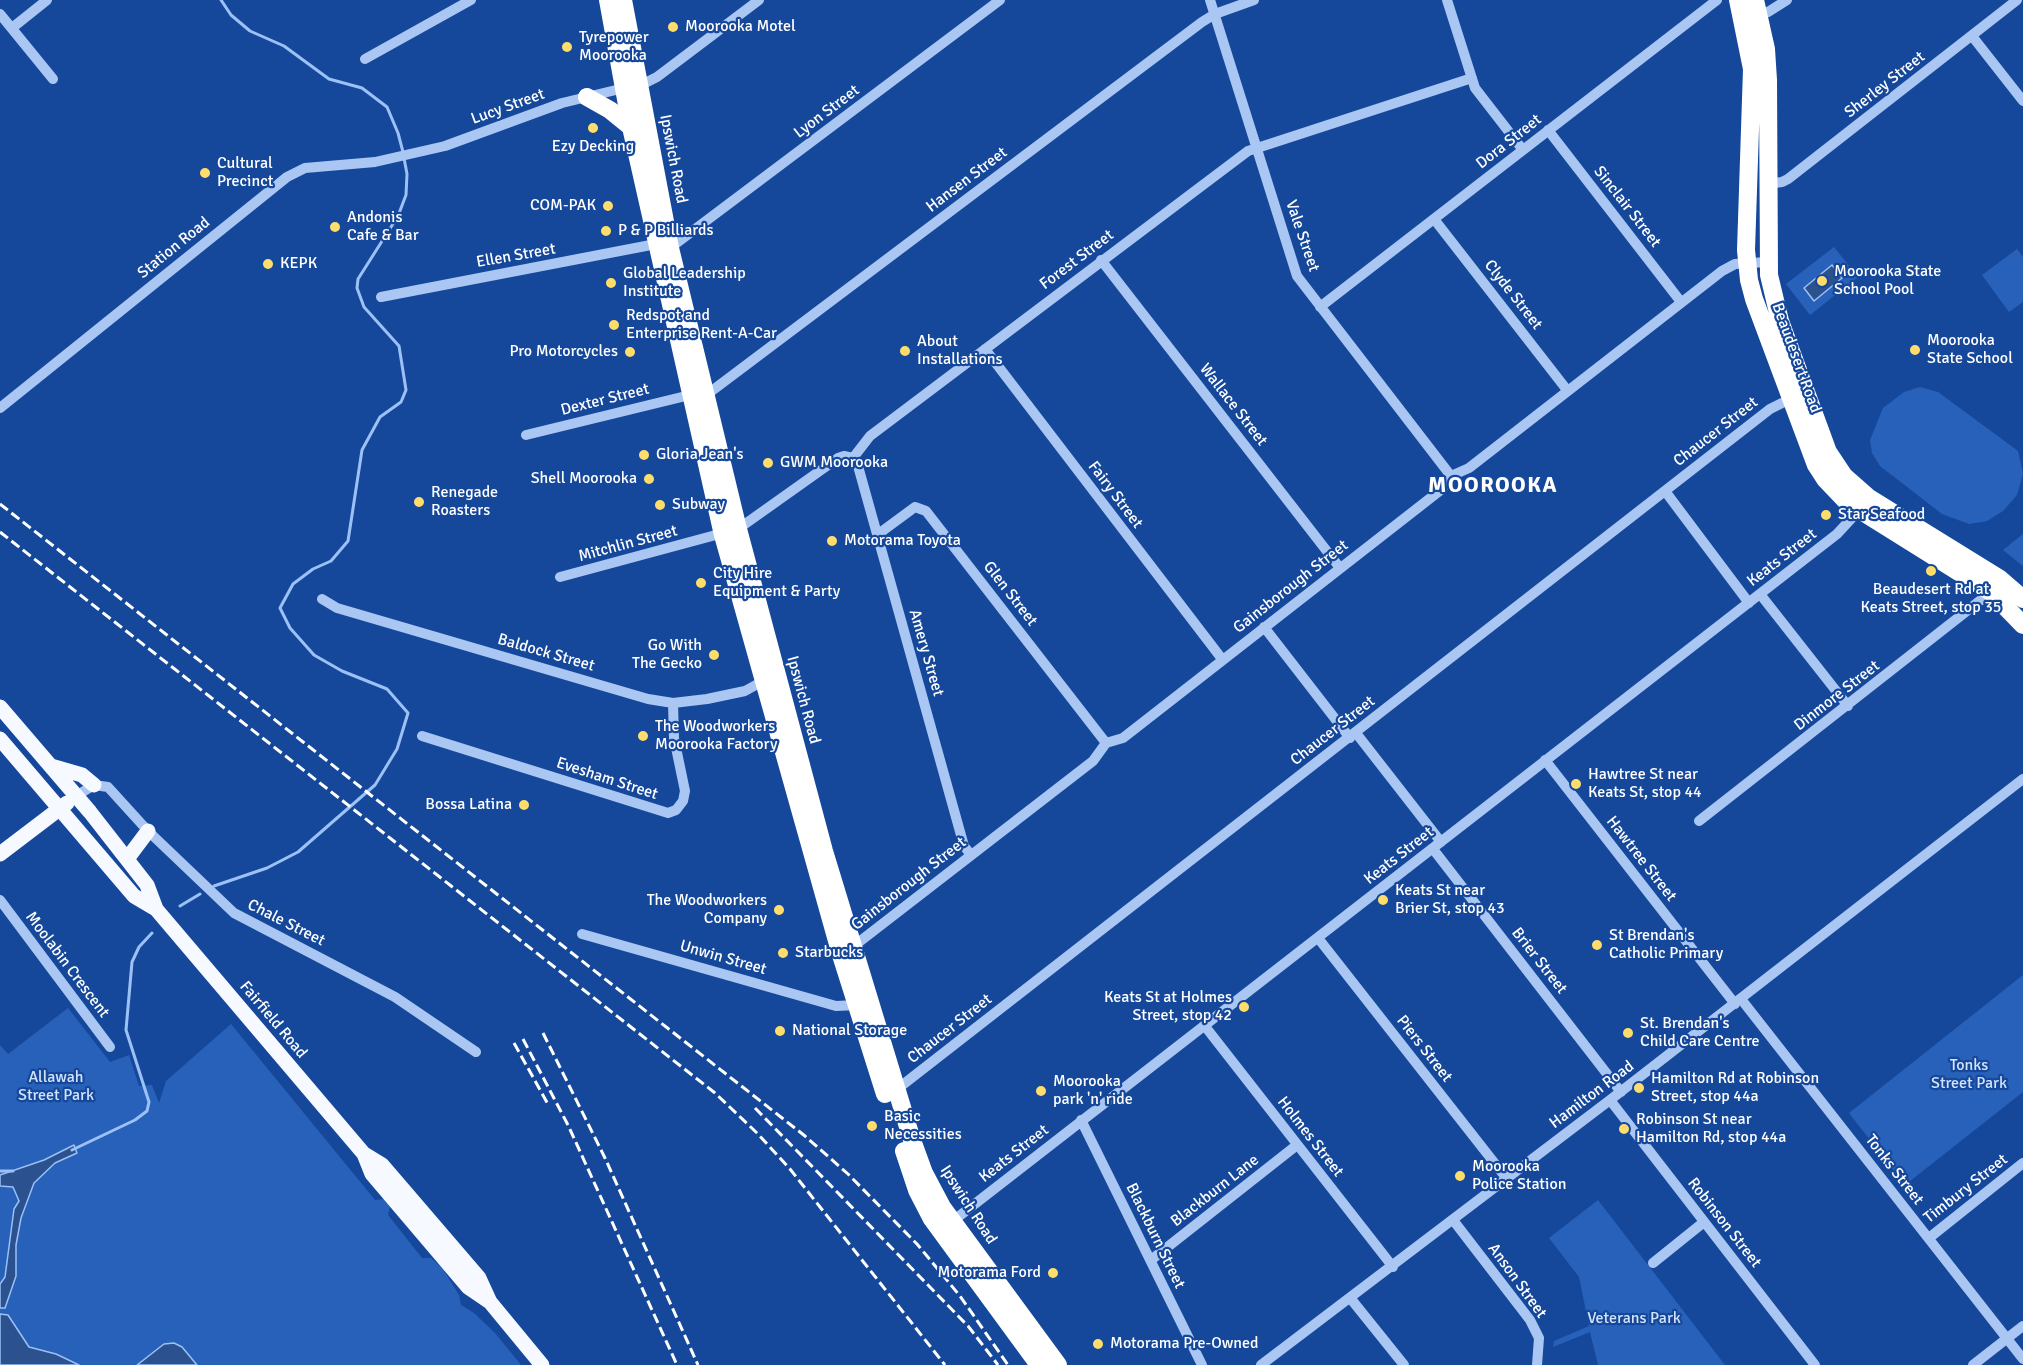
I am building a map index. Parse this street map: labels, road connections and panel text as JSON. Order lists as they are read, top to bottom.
{
  "streets": {
    "highway": ["Ipswich Road", "Beaudesert Road"],
    "main road": ["Fairfield Road"],
    "street": [
      "Sherley Street",
      "Lucy Street",
      "Lyon Street",
      "Dora Street",
      "Hansen Street",
      "Sinclair Street",
      "Vale Street",
      "Station Road",
      "Ellen Street",
      "Forest Street",
      "Clyde Street",
      "Dexter Street",
      "Wallace Street",
      "Chaucer Street",
      "Fairy Street",
      "Mitchlin Street",
      "Keats Street",
      "Gainsborough Street",
      "Glen Street",
      "Baldock Street",
      "Amery Street",
      "Dinmore Street",
      "Evesham Street",
      "Hawtree Street",
      "Chale Street",
      "Unwin Street",
      "Brier Street",
      "Moolabin Crescent",
      "Piers Street",
      "Hamilton Road",
      "Holmes Street",
      "Tonks Street",
      "Timbury Street",
      "Blackburn Lane",
      "Robinson Street",
      "Blackburn Street",
      "Anson Street"
    ]
  },
  "crossings": [
    ["Sherley Street", "Beaudesert Road"],
    ["Lucy Street", "Ipswich Road"],
    ["Lucy Street", "Station Road"],
    ["Lyon Street", "Ipswich Road"],
    ["Lyon Street", "Ellen Street"],
    ["Dora Street", "Sinclair Street"],
    ["Dora Street", "Vale Street"],
    ["Dora Street", "Clyde Street"],
    ["Ipswich Road", "Hansen Street"],
    ["Ipswich Road", "Ellen Street"],
    ["Ipswich Road", "Dexter Street"],
    ["Ipswich Road", "Chaucer Street"],
    ["Ipswich Road", "Mitchlin Street"],
    ["Ipswich Road", "Keats Street"],
    ["Ipswich Road", "Gainsborough Street"],
    ["Ipswich Road", "Baldock Street"],
    ["Ipswich Road", "Unwin Street"],
    ["Hansen Street", "Vale Street"],
    ["Hansen Street", "Dexter Street"],
    ["Sinclair Street", "Gainsborough Street"],
    ["Vale Street", "Forest Street"],
    ["Vale Street", "Gainsborough Street"],
    ["Forest Street", "Wallace Street"],
    ["Forest Street", "Fairy Street"],
    ["Forest Street", "Amery Street"],
    ["Clyde Street", "Gainsborough Street"],
    ["Beaudesert Road", "Chaucer Street"],
    ["Beaudesert Road", "Keats Street"],
    ["Beaudesert Road", "Gainsborough Street"],
    ["Beaudesert Road", "Dinmore Street"],
    ["Wallace Street", "Gainsborough Street"],
    ["Chaucer Street", "Brier Street"],
    ["Fairy Street", "Gainsborough Street"],
    ["Keats Street", "Hawtree Street"],
    ["Keats Street", "Brier Street"],
    ["Keats Street", "Piers Street"],
    ["Keats Street", "Holmes Street"],
    ["Keats Street", "Blackburn Street"],
    ["Gainsborough Street", "Glen Street"],
    ["Gainsborough Street", "Amery Street"],
    ["Gainsborough Street", "Brier Street"],
    ["Glen Street", "Amery Street"],
    ["Baldock Street", "Evesham Street"],
    ["Hawtree Street", "Hamilton Road"],
    ["Hawtree Street", "Tonks Street"],
    ["Brier Street", "Hamilton Road"],
    ["Piers Street", "Hamilton Road"],
    ["Hamilton Road", "Holmes Street"],
    ["Hamilton Road", "Tonks Street"],
    ["Hamilton Road", "Robinson Street"],
    ["Hamilton Road", "Anson Street"],
    ["Holmes Street", "Blackburn Lane"],
    ["Tonks Street", "Timbury Street"],
    ["Blackburn Lane", "Blackburn Street"]
  ],
  "districts": ["MOOROOKA"],
  "parks": ["Tonks Street Park", "Allawah Street Park", "Veterans Park"],
  "places": [
    "Moorooka Motel",
    "Tyrepower Moorooka",
    "Ezy Decking",
    "Cultural Precinct",
    "COM-PAK",
    "Andonis Cafe & Bar",
    "P & P Billiards",
    "KEPK",
    "Moorooka State School Pool",
    "Global Leadership Institute",
    "Redspot and Enterprise Rent-A-Car",
    "Moorooka State School",
    "About Installations",
    "Pro Motorcycles",
    "Gloria Jean's",
    "GWM Moorooka",
    "Shell Moorooka",
    "Renegade Roasters",
    "Subway",
    "Star Seafood",
    "Motorama Toyota",
    "Beaudesert Rd at Keats Street, stop 35",
    "City Hire Equipment & Party",
    "Go With The Gecko",
    "The Woodworkers Moorooka Factory",
    "Hawtree St near Keats St, stop 44",
    "Bossa Latina",
    "Keats St near Brier St, stop 43",
    "The Woodworkers Company",
    "St Brendan's Catholic Primary",
    "Starbucks",
    "Keats St at Holmes Street, stop 42",
    "National Storage",
    "St. Brendan's Child Care Centre",
    "Hamilton Rd at Robinson Street, stop 44a",
    "Moorooka park 'n' ride",
    "Basic Necessities",
    "Robinson St near Hamilton Rd, stop 44a",
    "Moorooka Police Station",
    "Motorama Ford",
    "Motorama Pre-Owned"
  ]
}
